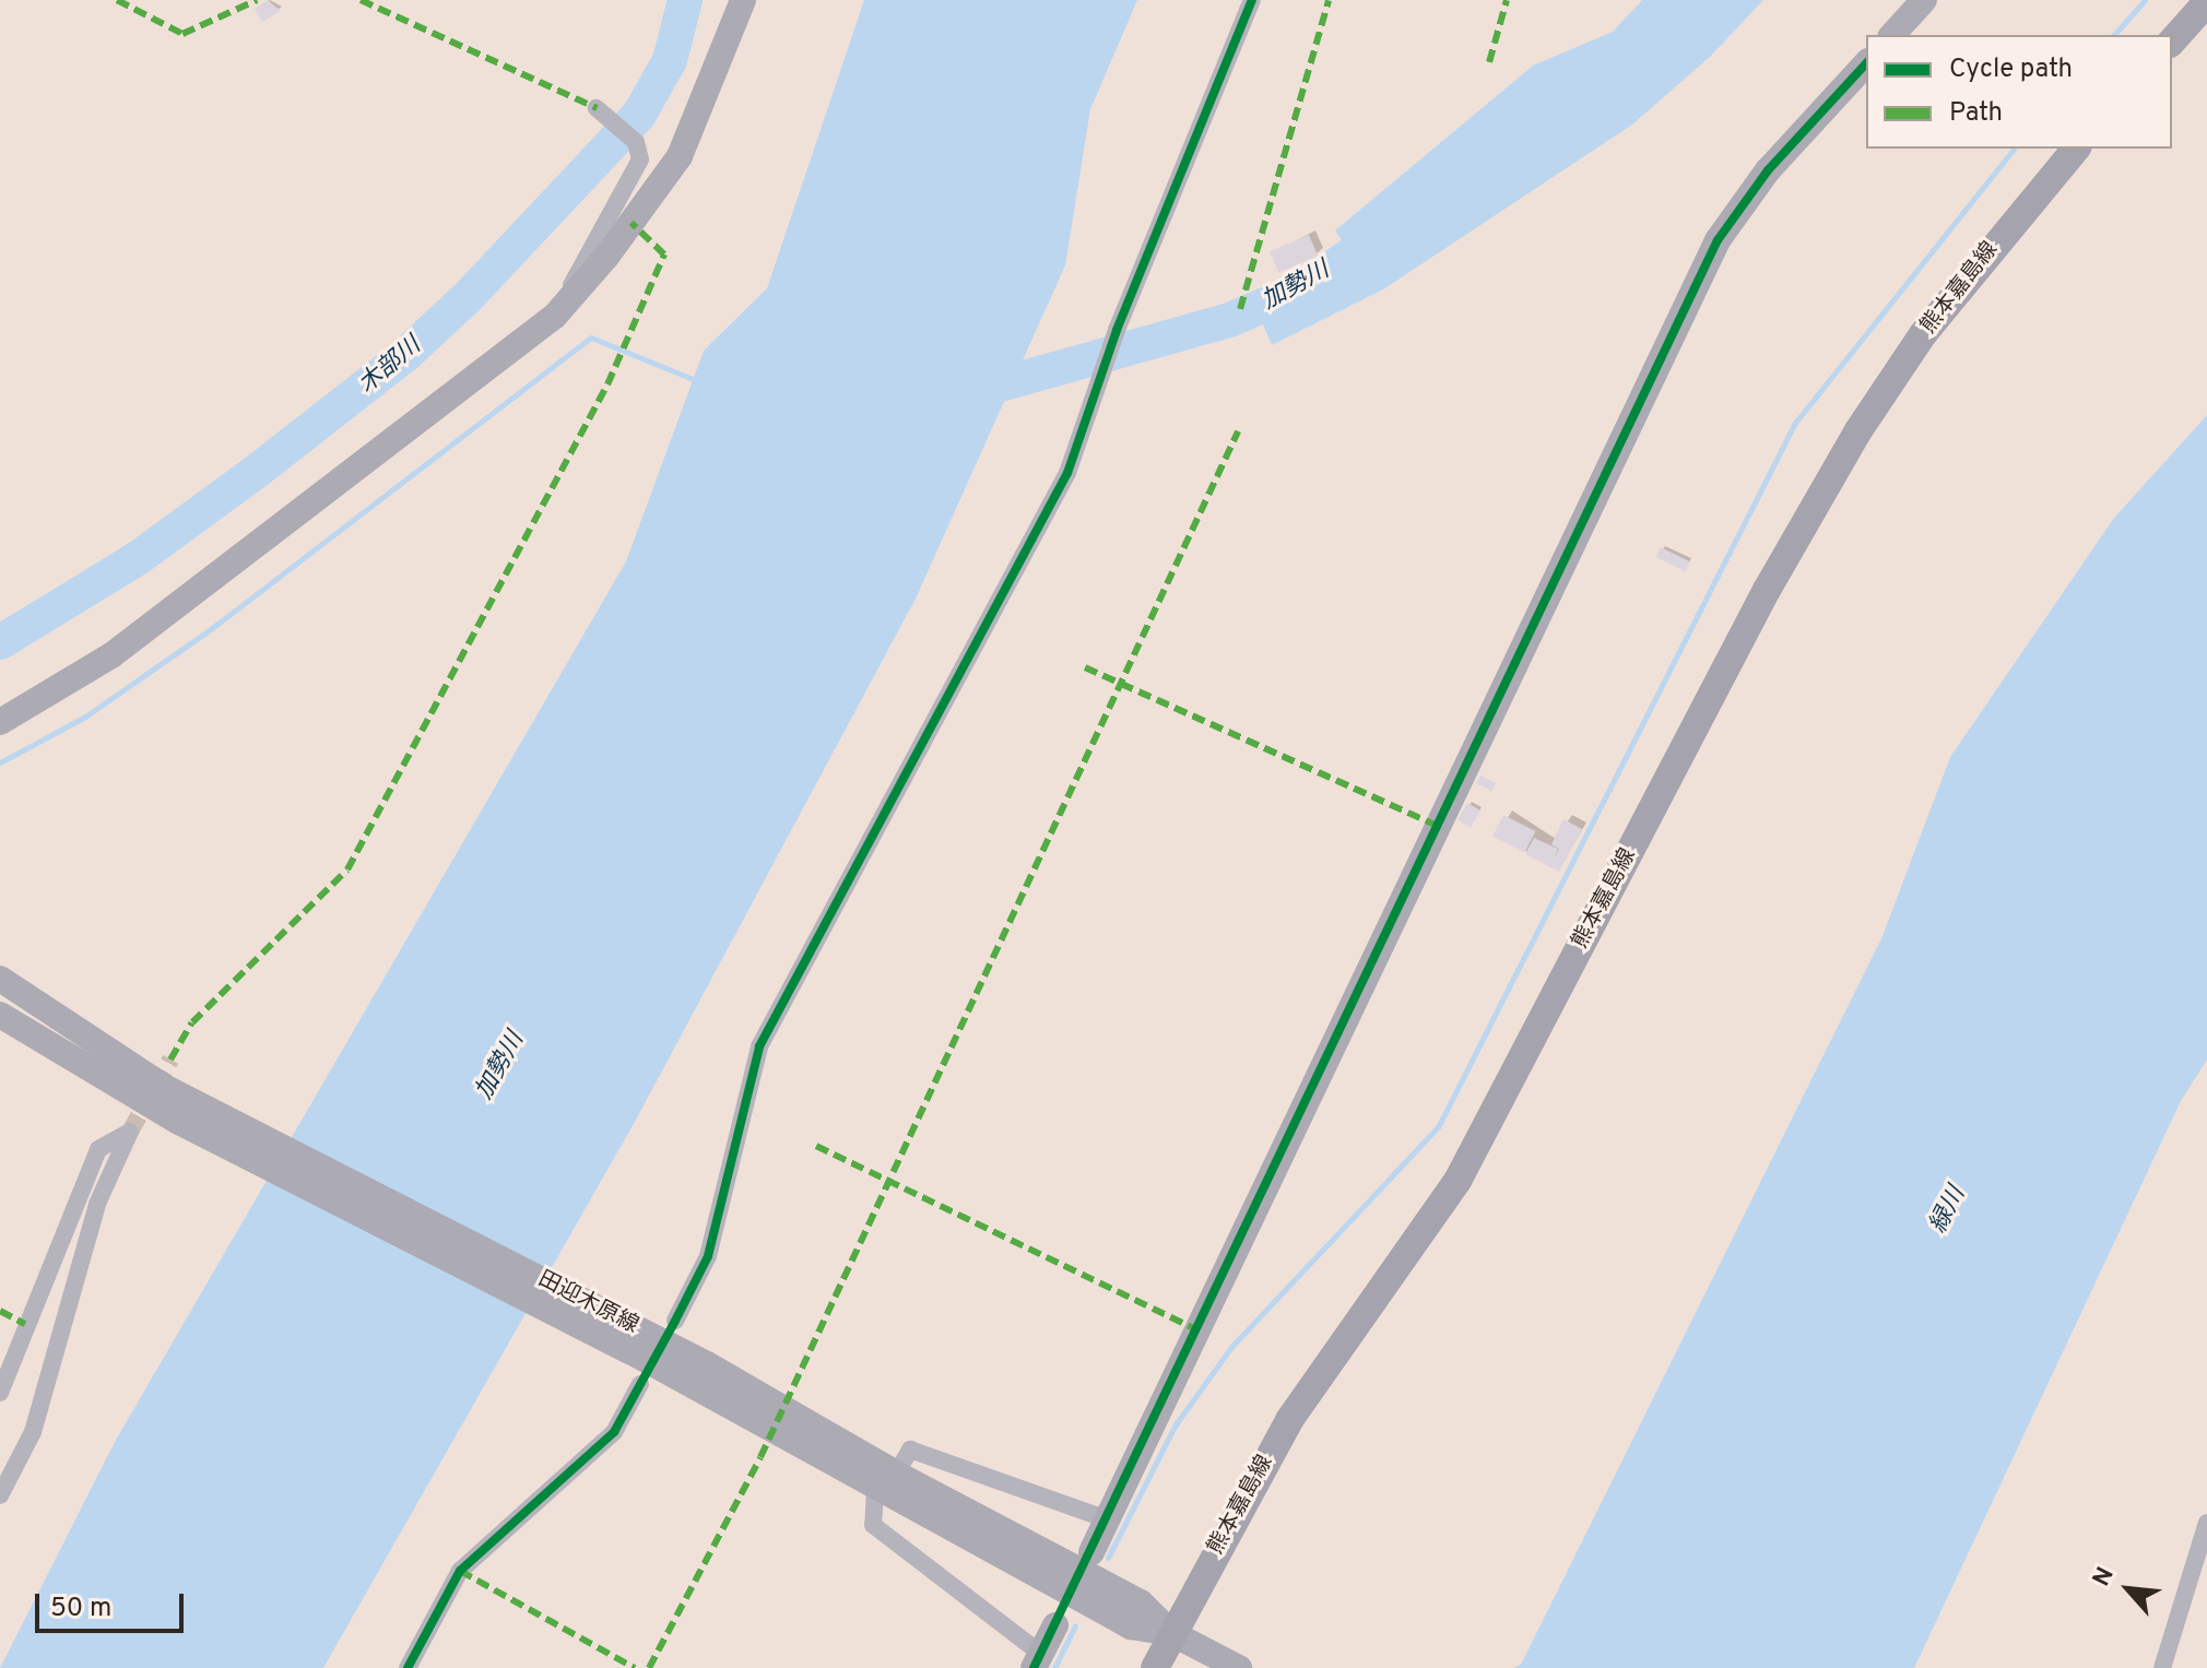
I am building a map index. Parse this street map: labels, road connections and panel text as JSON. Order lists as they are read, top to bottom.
{
  "streets": {
    "main road": ["熊本嘉島線"],
    "street": ["田迎木原線"]
  },
  "crossings": [
    ["熊本嘉島線", "田迎木原線"]
  ],
  "water": ["加勢川", "木部川", "緑川"],
  "legend": ["Cycle path", "Path"],
  "scale_bar": "50 m",
  "north": "top left"
}
